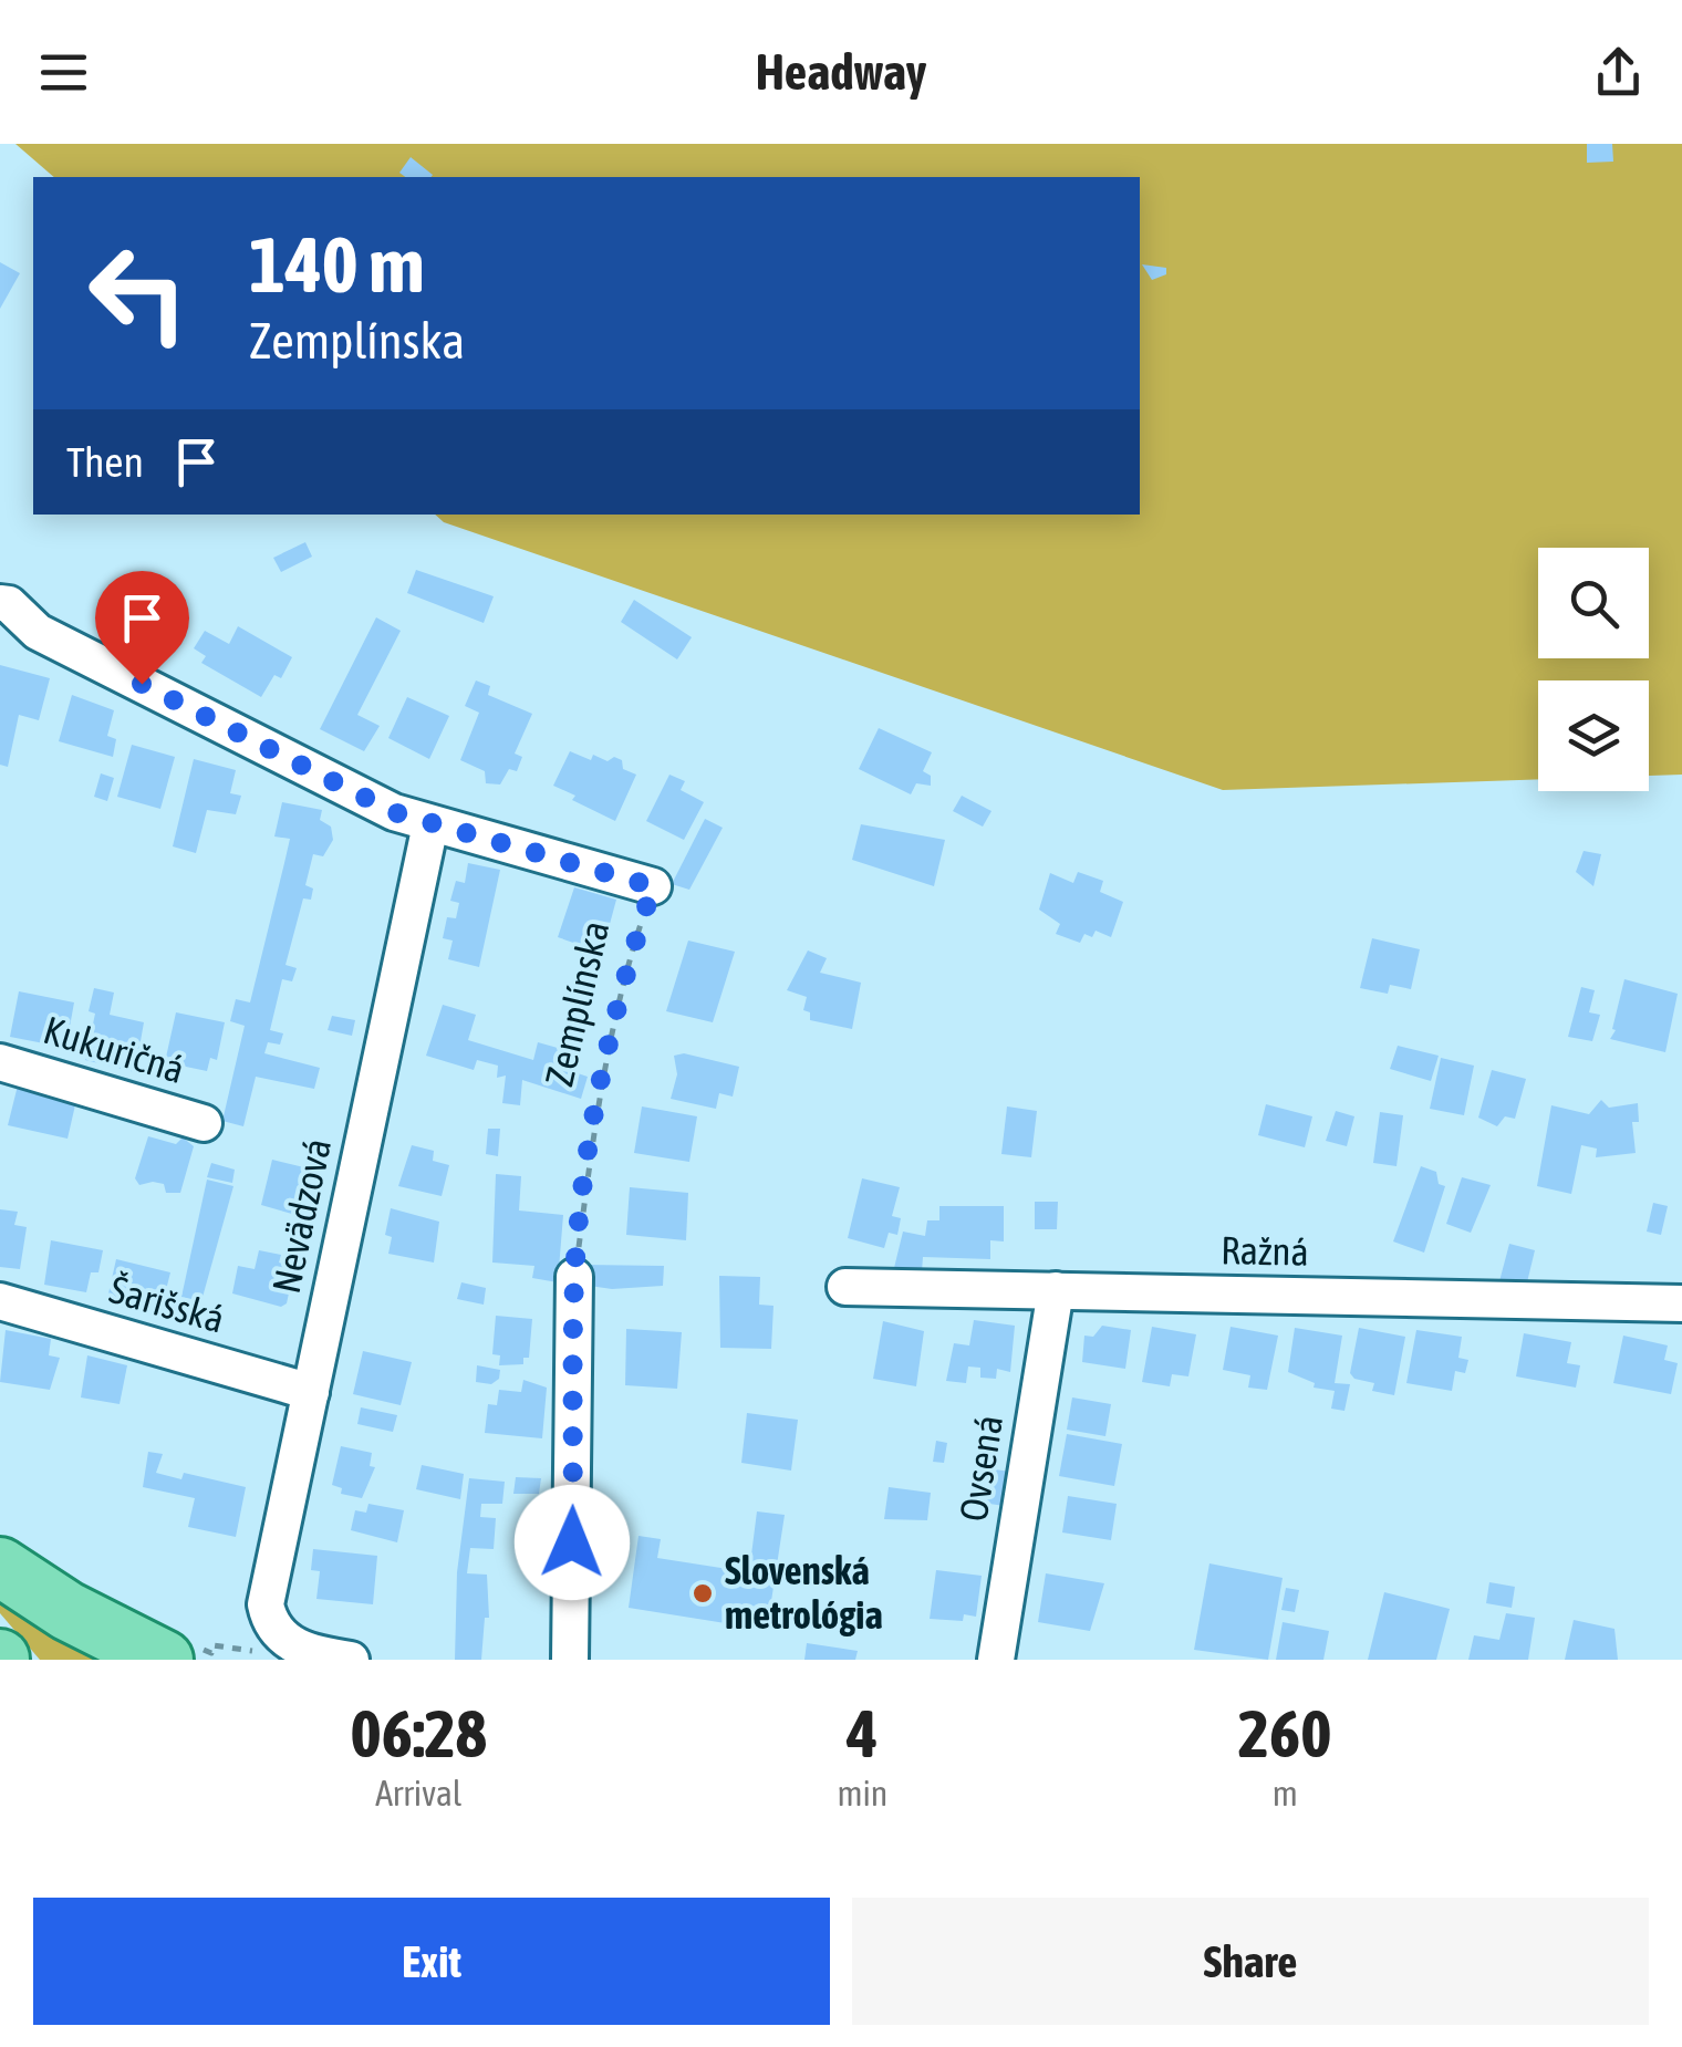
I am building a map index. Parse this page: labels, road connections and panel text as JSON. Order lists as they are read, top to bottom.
{
  "streets": {
    "street": [
      "Zemplínska",
      "Kukuričná",
      "Nevädzová",
      "Ražná",
      "Šarišská",
      "Ovsená"
    ]
  },
  "crossings": [
    ["Zemplínska", "Nevädzová"],
    ["Nevädzová", "Šarišská"],
    ["Ražná", "Ovsená"]
  ],
  "places": ["Slovenská metrológia"],
  "page": {
    "header": "Headway",
    "turn": ["140 m", "Zemplínska"],
    "then": "Then",
    "eta": [
      "06:28",
      "Arrival",
      "4",
      "min",
      "260",
      "m"
    ],
    "buttons": ["Exit", "Share"]
  }
}
